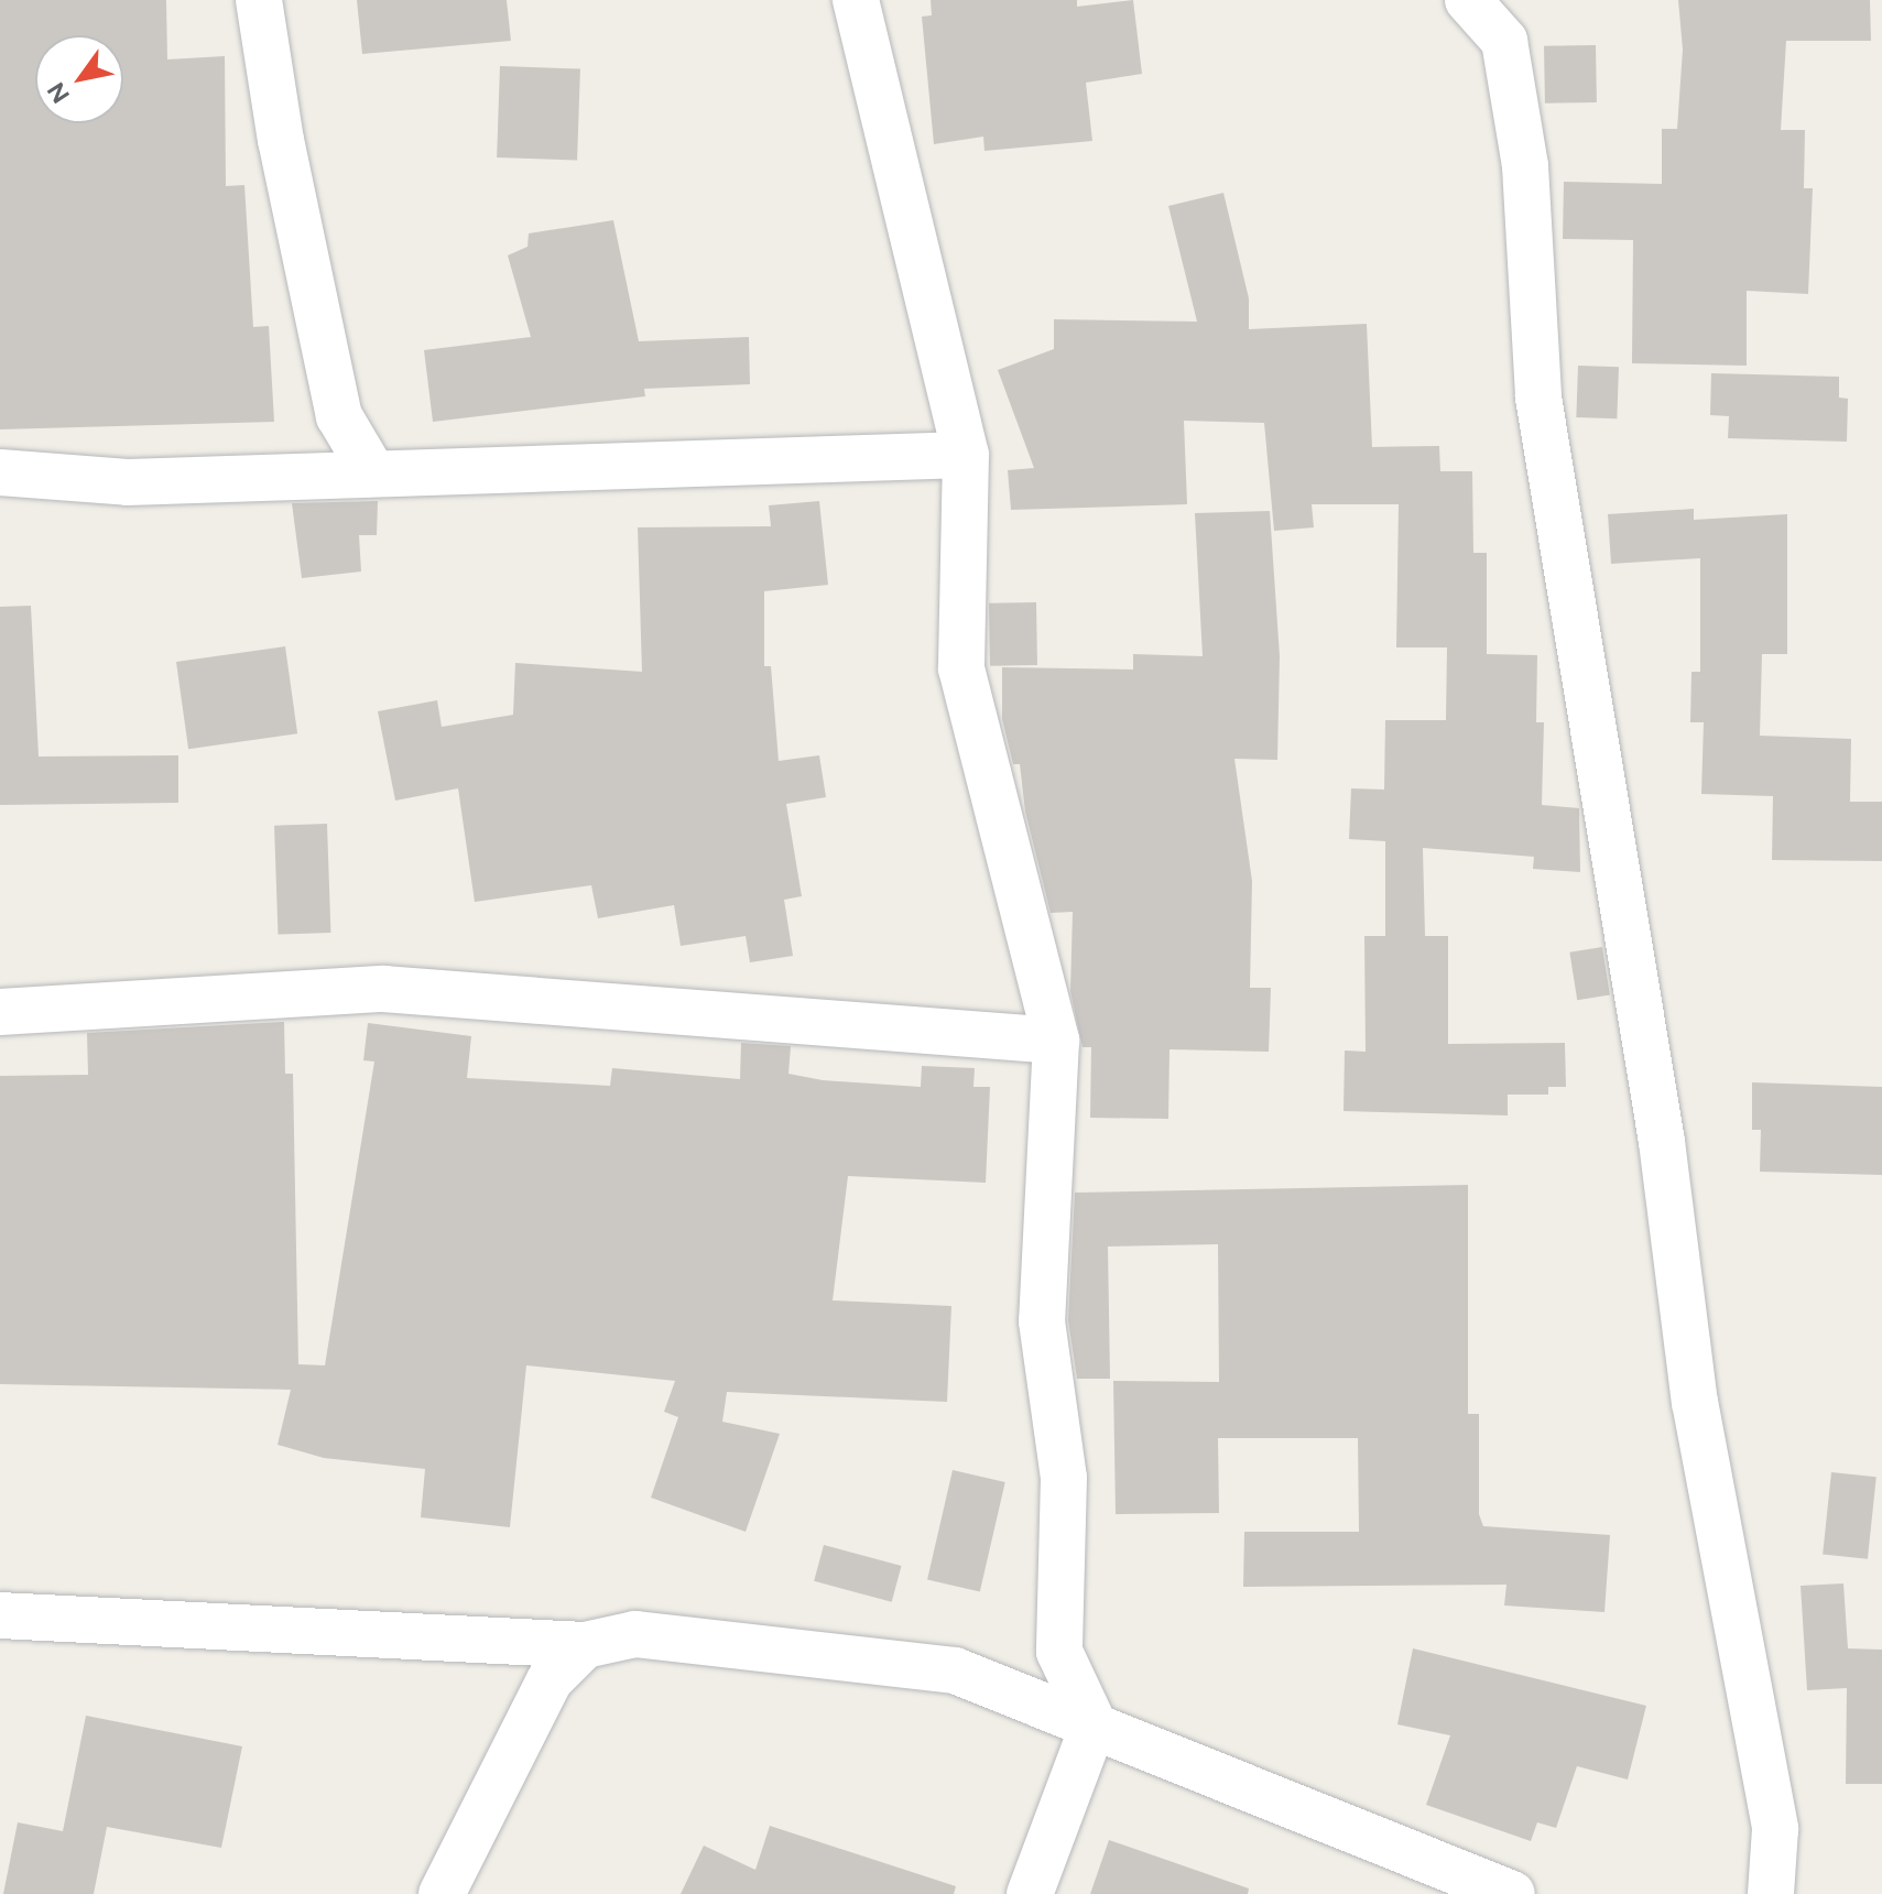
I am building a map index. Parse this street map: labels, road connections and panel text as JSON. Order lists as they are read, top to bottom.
{
  "north": "bottom left"
}
